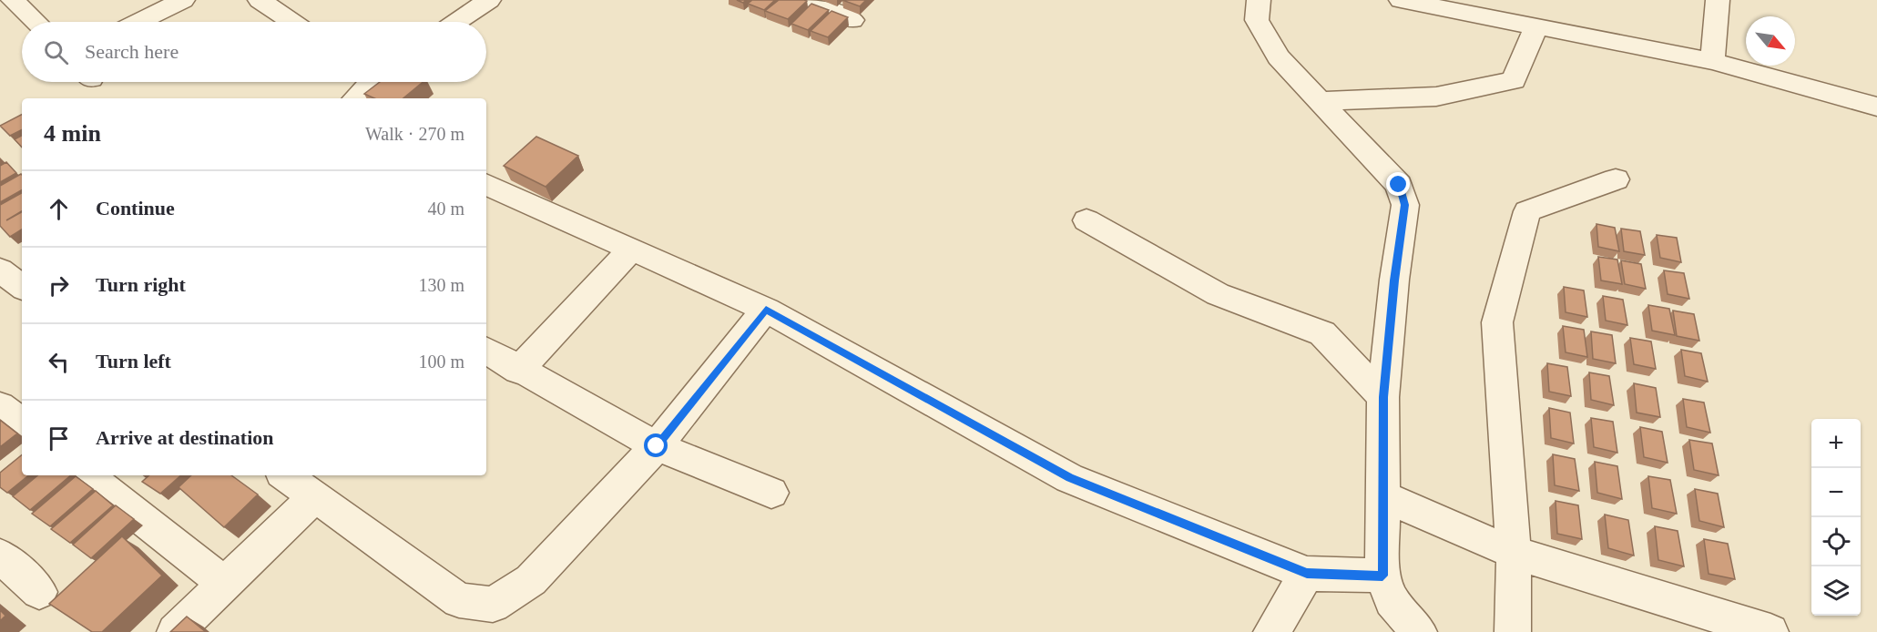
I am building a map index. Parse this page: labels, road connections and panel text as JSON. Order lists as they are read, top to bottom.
{
  "north": "bottom right",
  "page": {
    "search": "Search here",
    "heading": ["4 min", "Walk · 270 m"],
    "list": [
      ["Continue", "40 m"],
      ["Turn right", "130 m"],
      ["Turn left", "100 m"],
      "Arrive at destination"
    ],
    "map_buttons": ["+", "−"]
  }
}
